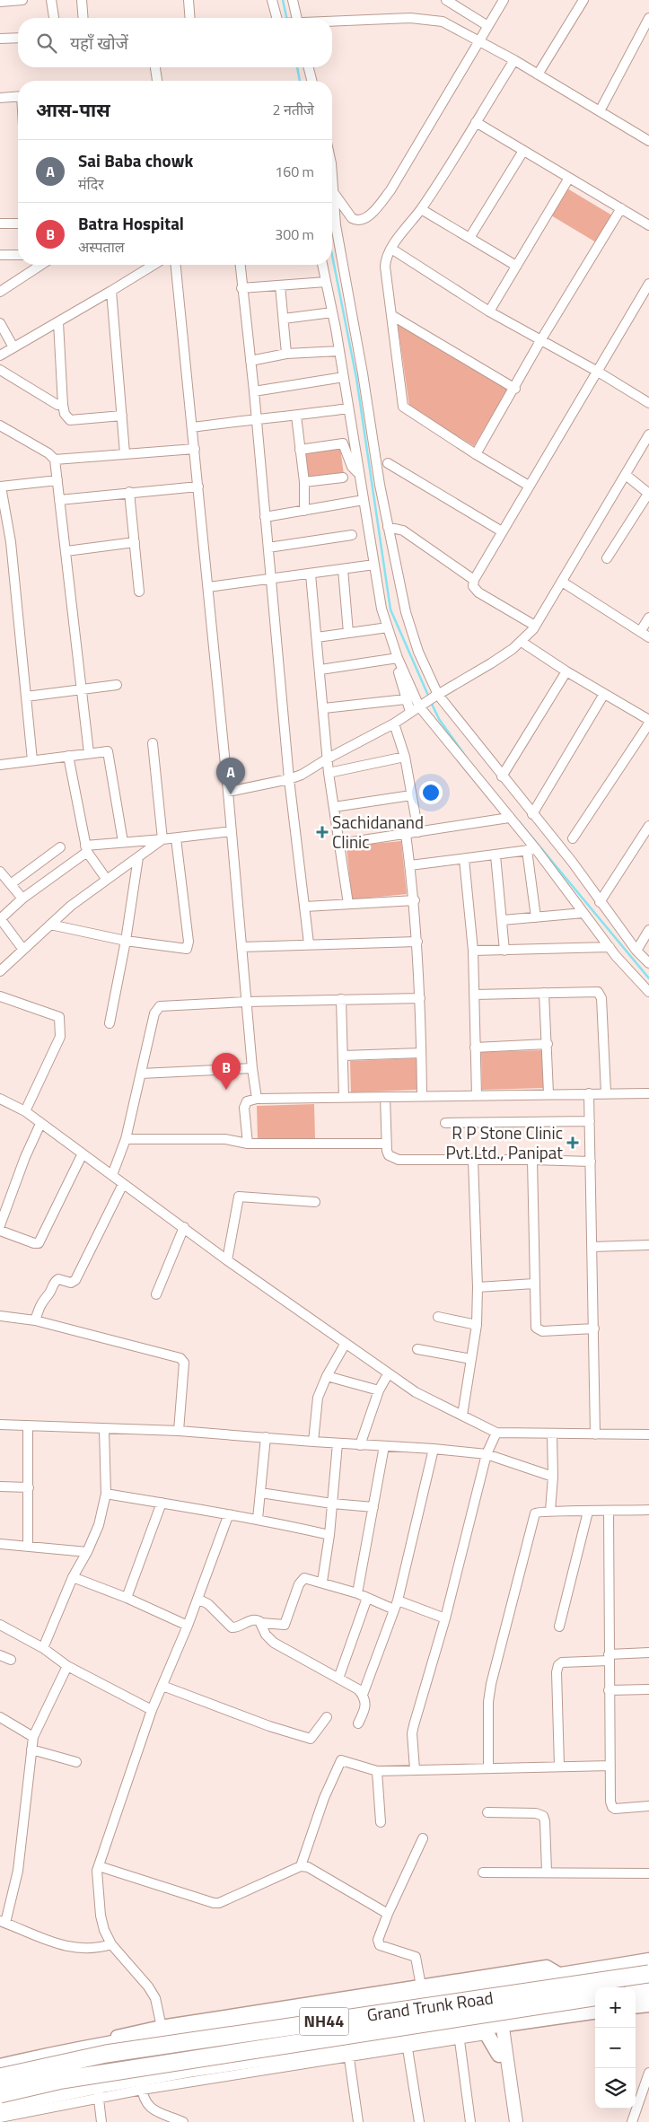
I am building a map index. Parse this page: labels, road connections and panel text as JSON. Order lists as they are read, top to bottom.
{
  "streets": {
    "highway": ["Grand Trunk Road", "NH44"]
  },
  "places": {
    "health": ["Sachidanand Clinic", "R P Stone Clinic Pvt.Ltd., Panipat"]
  },
  "page": {
    "search": "यहाँ खोजें",
    "heading": ["आस-पास", "2 नतीजे"],
    "list": [
      {
        "mark": "A",
        "name": "Sai Baba chowk",
        "note": "मंदिर",
        "value": "160 m"
      },
      {
        "mark": "B",
        "name": "Batra Hospital",
        "note": "अस्पताल",
        "value": "300 m"
      }
    ],
    "pins": ["A", "B"],
    "map_buttons": ["+", "−"]
  }
}
